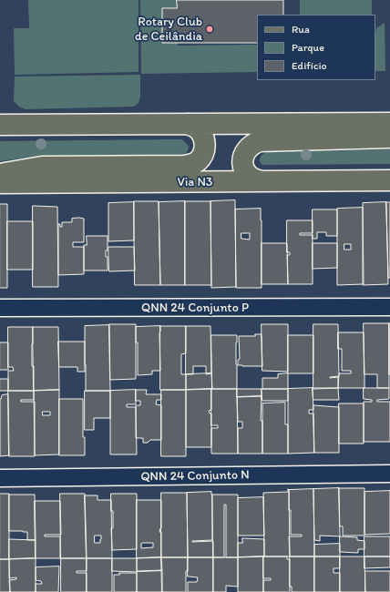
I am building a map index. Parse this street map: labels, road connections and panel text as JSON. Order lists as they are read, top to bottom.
{
  "streets": {
    "main road": ["Via N3"],
    "street": ["QNN 24 Conjunto P", "QNN 24 Conjunto N"]
  },
  "places": ["Rotary Club de Ceilândia"],
  "legend": ["Rua", "Parque", "Edifício"]
}
